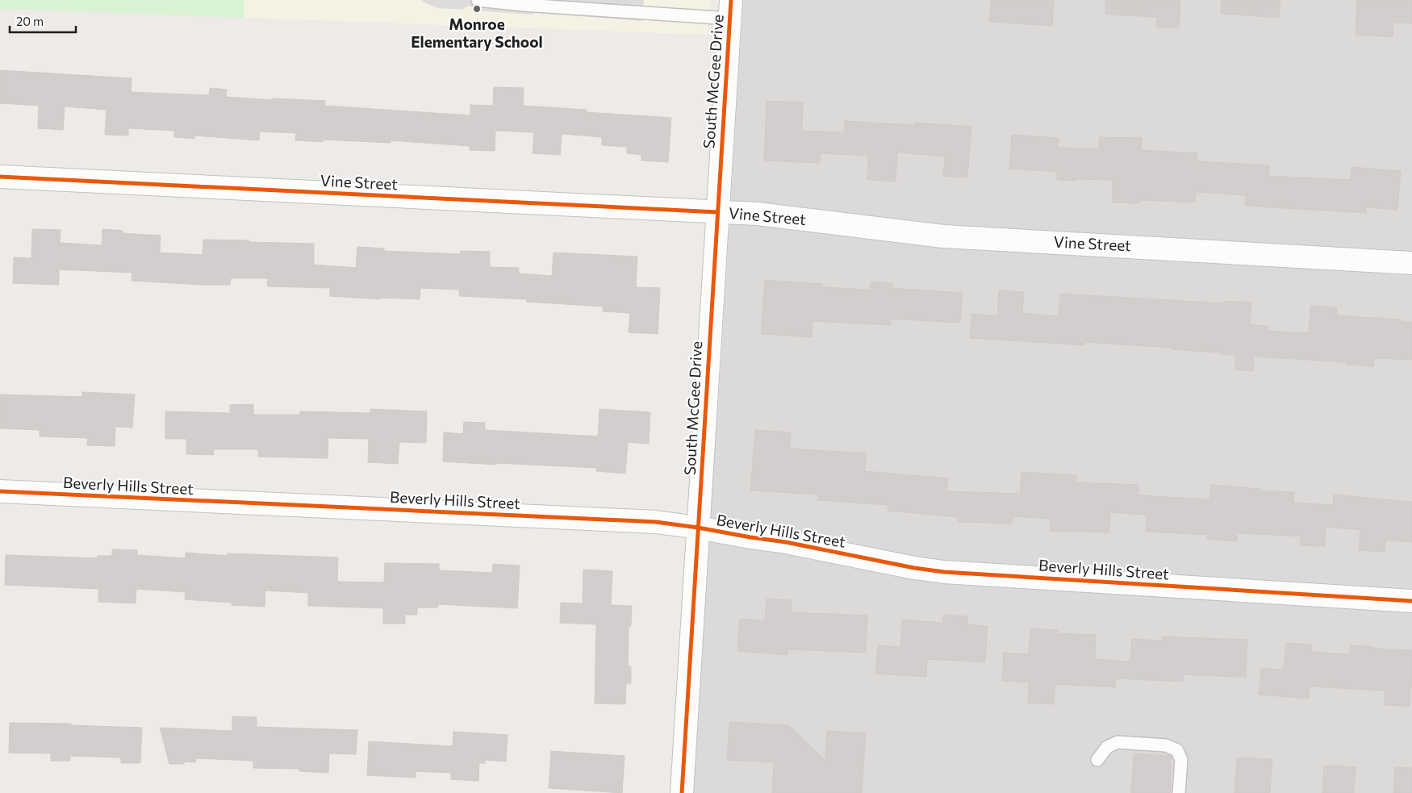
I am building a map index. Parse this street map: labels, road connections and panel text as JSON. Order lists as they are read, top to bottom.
{
  "streets": {
    "street": ["South McGee Drive", "Vine Street", "Beverly Hills Street"]
  },
  "crossings": [
    ["South McGee Drive", "Vine Street"],
    ["South McGee Drive", "Beverly Hills Street"]
  ],
  "places": ["Monroe Elementary School"],
  "scale_bar": "20 m"
}
